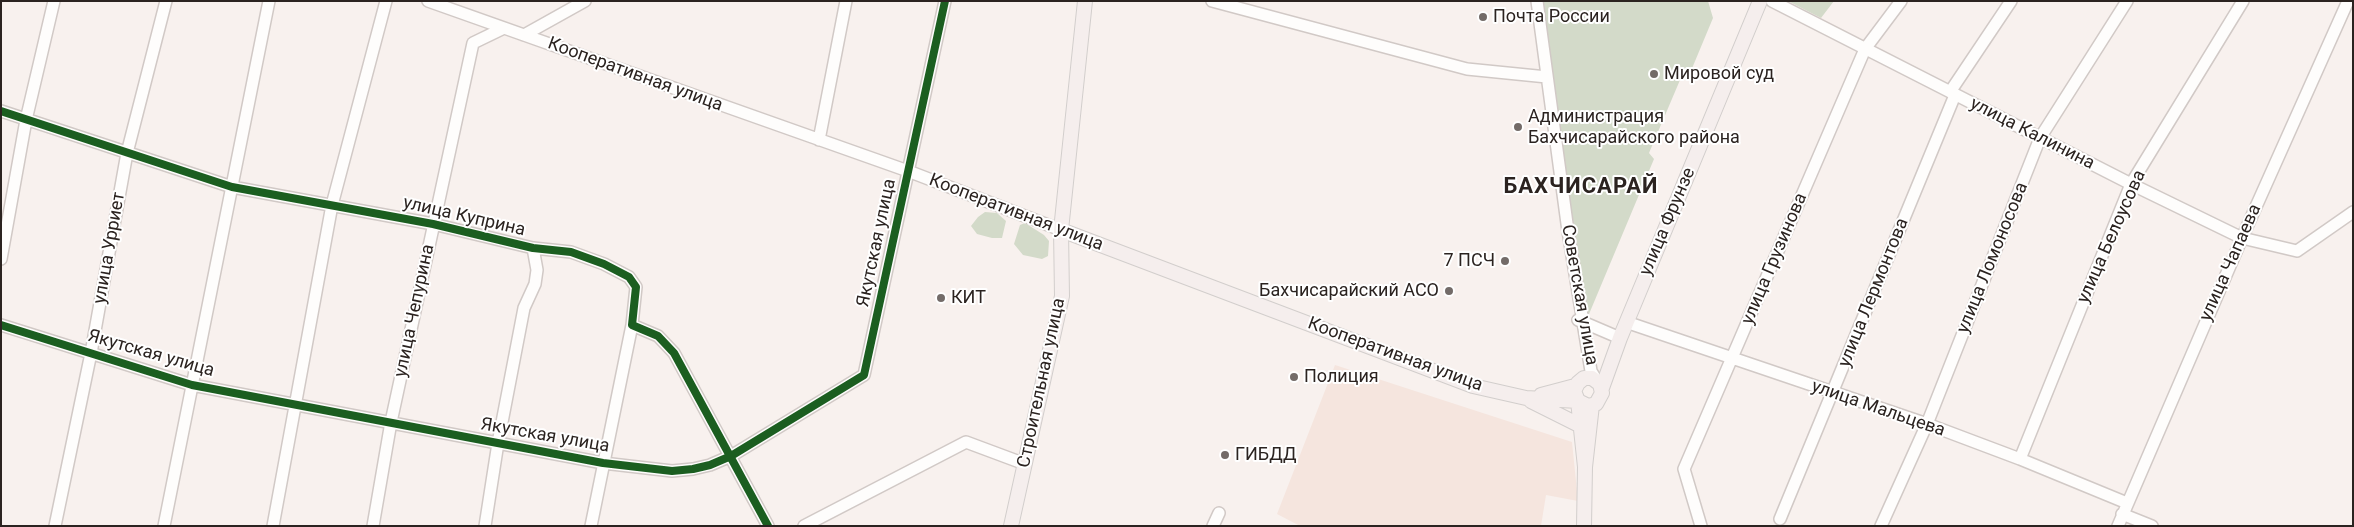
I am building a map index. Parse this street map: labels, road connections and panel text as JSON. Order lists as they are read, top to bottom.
{
  "streets": {
    "main road": ["Кооперативная улица", "улица Фрунзе", "Строительная улица"],
    "street": [
      "улица Калинина",
      "улица Куприна",
      "улица Белоусова",
      "Якутская улица",
      "улица Урриет",
      "улица Ломоносова",
      "улица Грузинова",
      "улица Чапаева",
      "улица Лермонтова",
      "Советская улица",
      "улица Чепурина",
      "улица Мальцева"
    ]
  },
  "crossings": [
    ["Кооперативная улица", "улица Фрунзе"],
    ["Кооперативная улица", "Якутская улица"],
    ["Кооперативная улица", "улица Чепурина"],
    ["Кооперативная улица", "Строительная улица"],
    ["улица Калинина", "улица Белоусова"],
    ["улица Калинина", "улица Ломоносова"],
    ["улица Калинина", "улица Грузинова"],
    ["улица Калинина", "улица Чапаева"],
    ["улица Калинина", "улица Лермонтова"],
    ["улица Куприна", "Якутская улица"],
    ["улица Куприна", "улица Урриет"],
    ["улица Куприна", "улица Чепурина"],
    ["улица Фрунзе", "Советская улица"],
    ["улица Фрунзе", "улица Мальцева"],
    ["улица Белоусова", "улица Мальцева"],
    ["Якутская улица", "улица Урриет"],
    ["Якутская улица", "улица Чепурина"],
    ["улица Ломоносова", "улица Мальцева"],
    ["улица Грузинова", "улица Мальцева"],
    ["улица Чапаева", "улица Мальцева"],
    ["улица Лермонтова", "улица Мальцева"]
  ],
  "districts": ["БАХЧИСАРАЙ"],
  "places": [
    "Почта России",
    "Мировой суд",
    "Администрация Бахчисарайского района",
    "7 ПСЧ",
    "Бахчисарайский АСО",
    "КИТ",
    "Полиция",
    "ГИБДД"
  ]
}
